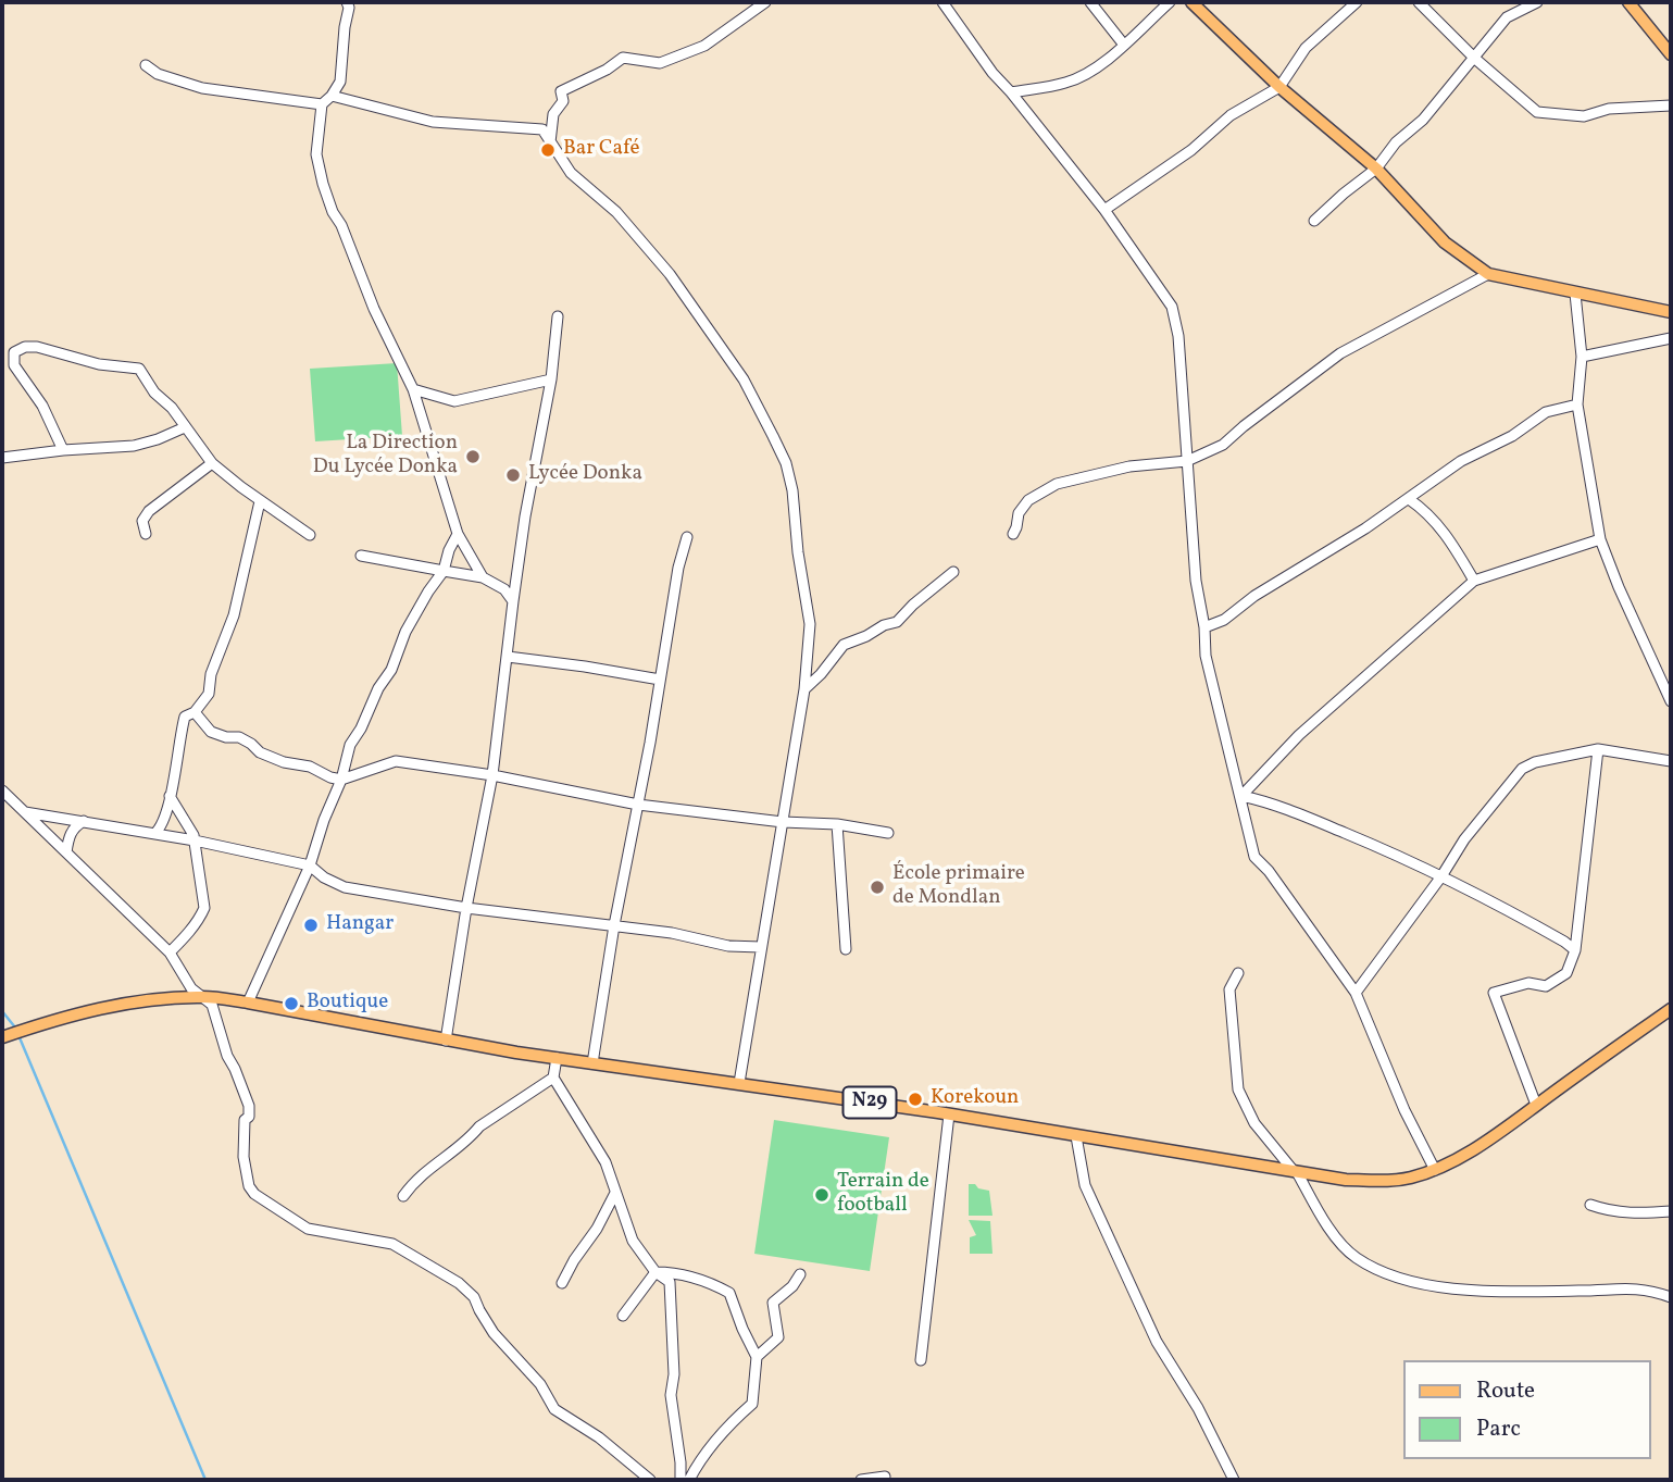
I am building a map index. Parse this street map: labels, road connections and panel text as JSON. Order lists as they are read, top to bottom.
{
  "streets": {
    "main road": ["N29"]
  },
  "places": [
    "Bar Café",
    "La Direction Du Lycée Donka",
    "Lycée Donka",
    "École primaire de Mondlan",
    "Hangar",
    "Boutique",
    "Korekoun",
    "Terrain de football"
  ],
  "legend": ["Route", "Parc"]
}
